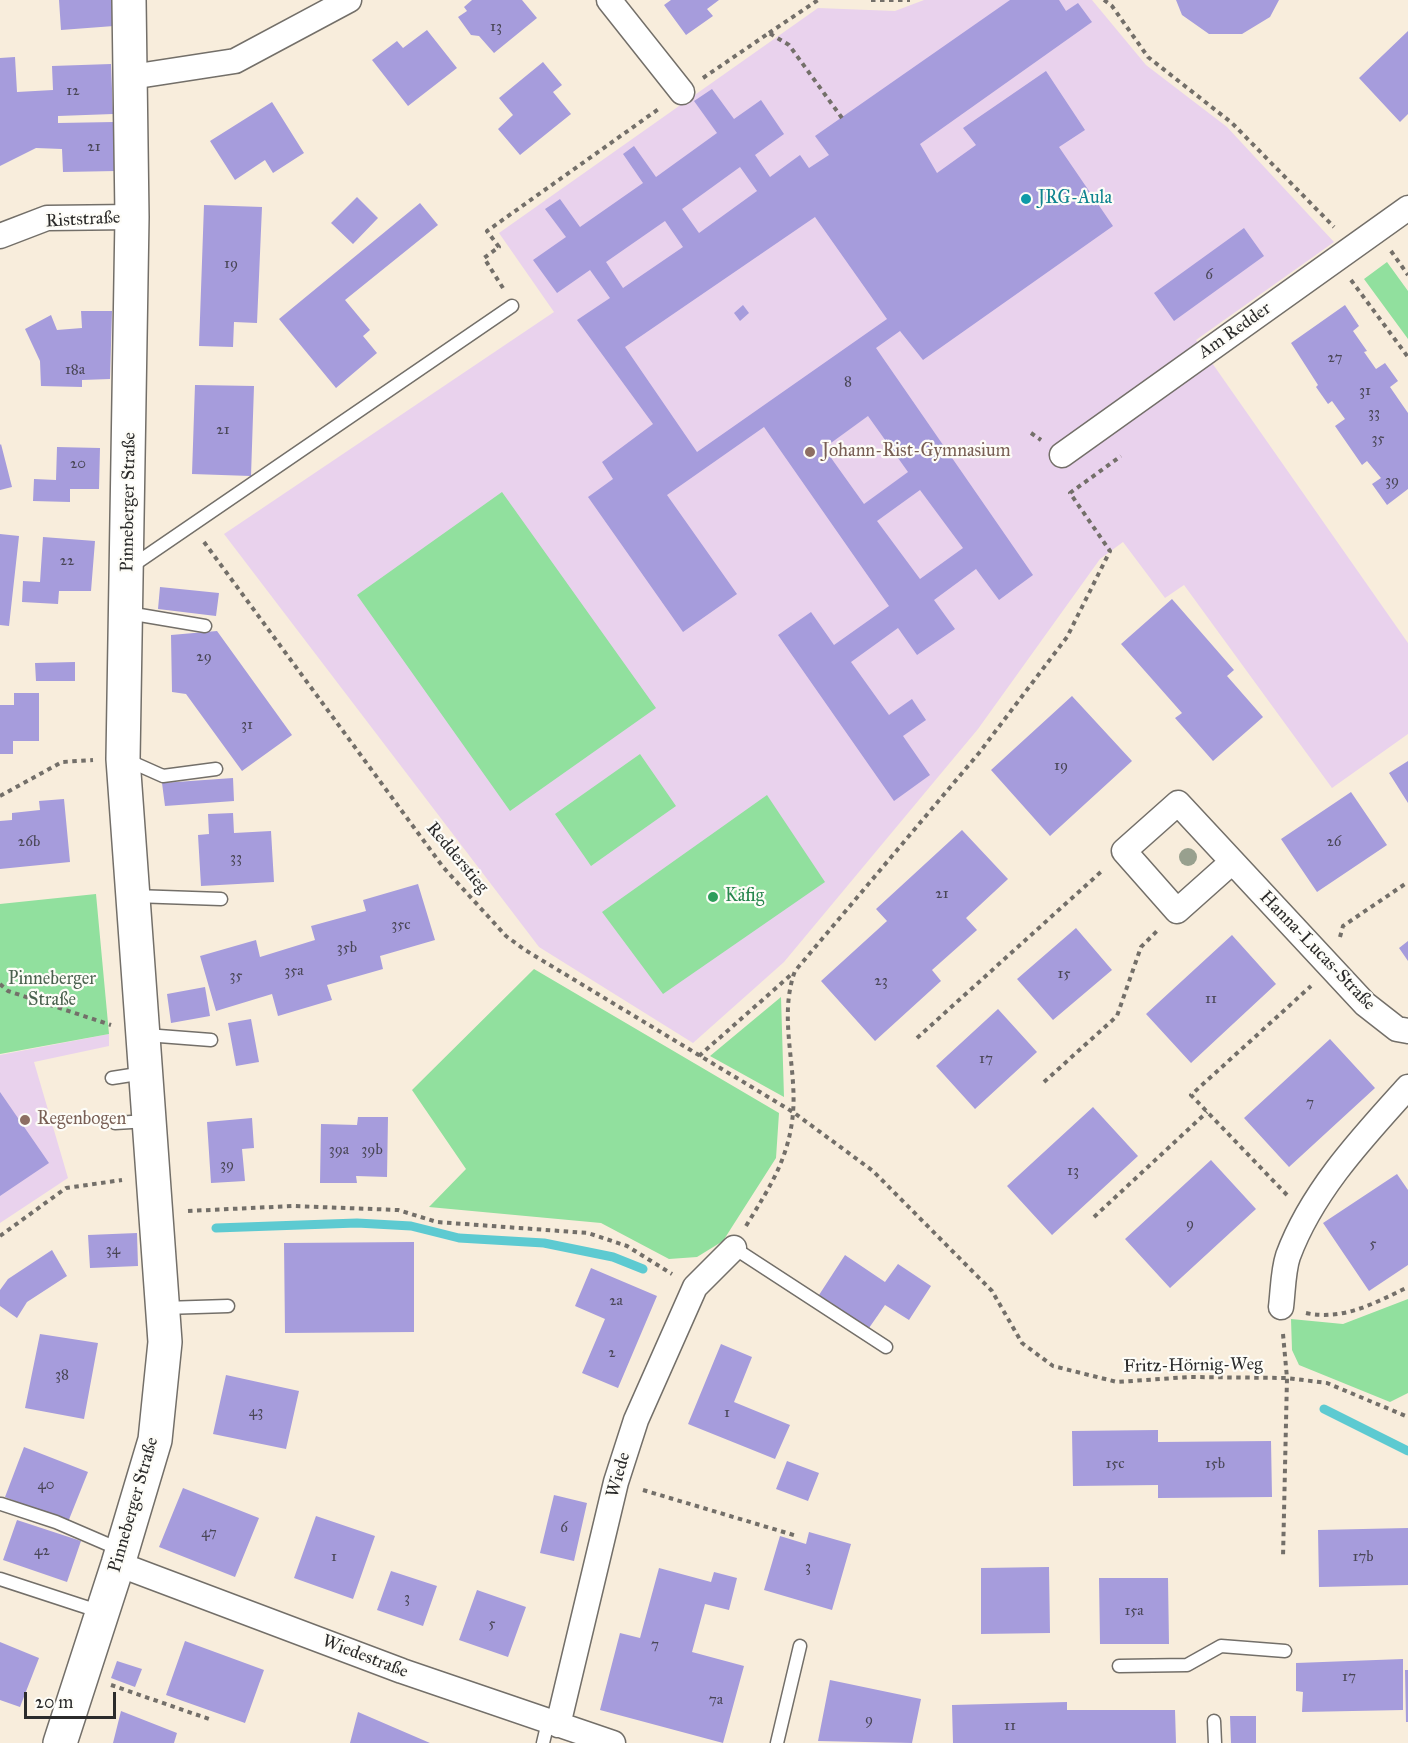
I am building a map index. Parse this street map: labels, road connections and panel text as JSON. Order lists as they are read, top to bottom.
{
  "streets": {
    "main road": ["Pinneberger Straße"],
    "street": [
      "Riststraße",
      "Am Redder",
      "Hanna-Lucas-Straße",
      "Wiede",
      "Wiedestraße"
    ],
    "path": ["Redderstieg", "Fritz-Hörnig-Weg"]
  },
  "crossings": [
    ["Riststraße", "Pinneberger Straße"],
    ["Pinneberger Straße", "Wiedestraße"],
    ["Redderstieg", "Fritz-Hörnig-Weg"],
    ["Wiede", "Wiedestraße"]
  ],
  "parks": ["Pinneberger Straße"],
  "places": [
    "JRG-Aula",
    "Johann-Rist-Gymnasium",
    "Käfig",
    "Regenbogen"
  ],
  "house_numbers": [
    "13",
    "12",
    "21",
    "19",
    "6",
    "27",
    "18a",
    "8",
    "31",
    "33",
    "21",
    "35",
    "20",
    "39",
    "22",
    "29",
    "31",
    "19",
    "26b",
    "26",
    "33",
    "21",
    "35c",
    "35b",
    "35a",
    "15",
    "35",
    "23",
    "11",
    "17",
    "7",
    "39a",
    "39b",
    "39",
    "13",
    "9",
    "5",
    "34",
    "2a",
    "2",
    "38",
    "43",
    "1",
    "15c",
    "15b",
    "40",
    "6",
    "47",
    "42",
    "1",
    "17b",
    "3",
    "3",
    "15a",
    "5",
    "7",
    "17",
    "7a",
    "9",
    "11"
  ],
  "scale_bar": "20 m"
}
